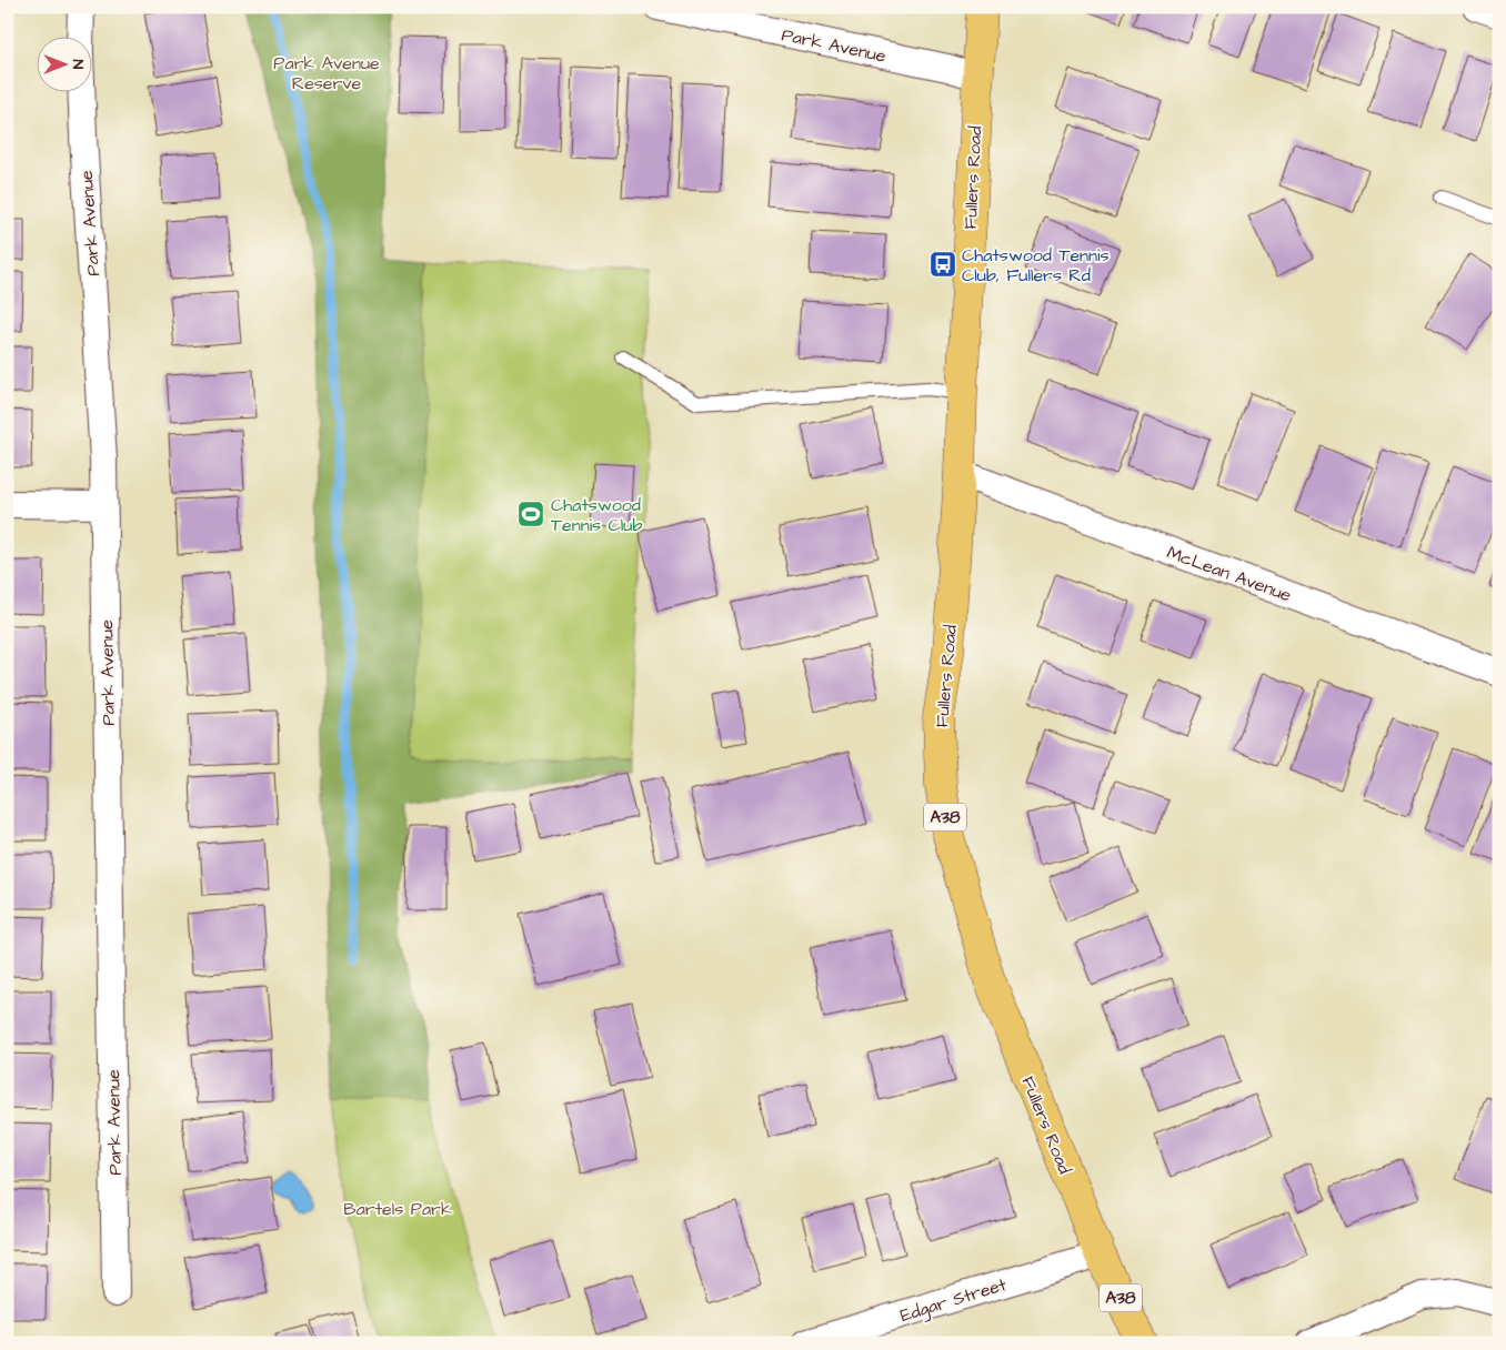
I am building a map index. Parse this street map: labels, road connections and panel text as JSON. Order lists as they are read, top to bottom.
{
  "streets": {
    "main road": ["Fullers Road", "A38"],
    "street": ["Park Avenue", "McLean Avenue", "Edgar Street"]
  },
  "crossings": [
    ["Park Avenue", "Fullers Road"],
    ["Fullers Road", "McLean Avenue"],
    ["Fullers Road", "Edgar Street"]
  ],
  "parks": ["Park Avenue Reserve", "Bartels Park"],
  "places": {
    "bus stop": ["Chatswood Tennis Club, Fullers Rd"],
    "sports": ["Chatswood Tennis Club"]
  },
  "north": "right"
}
